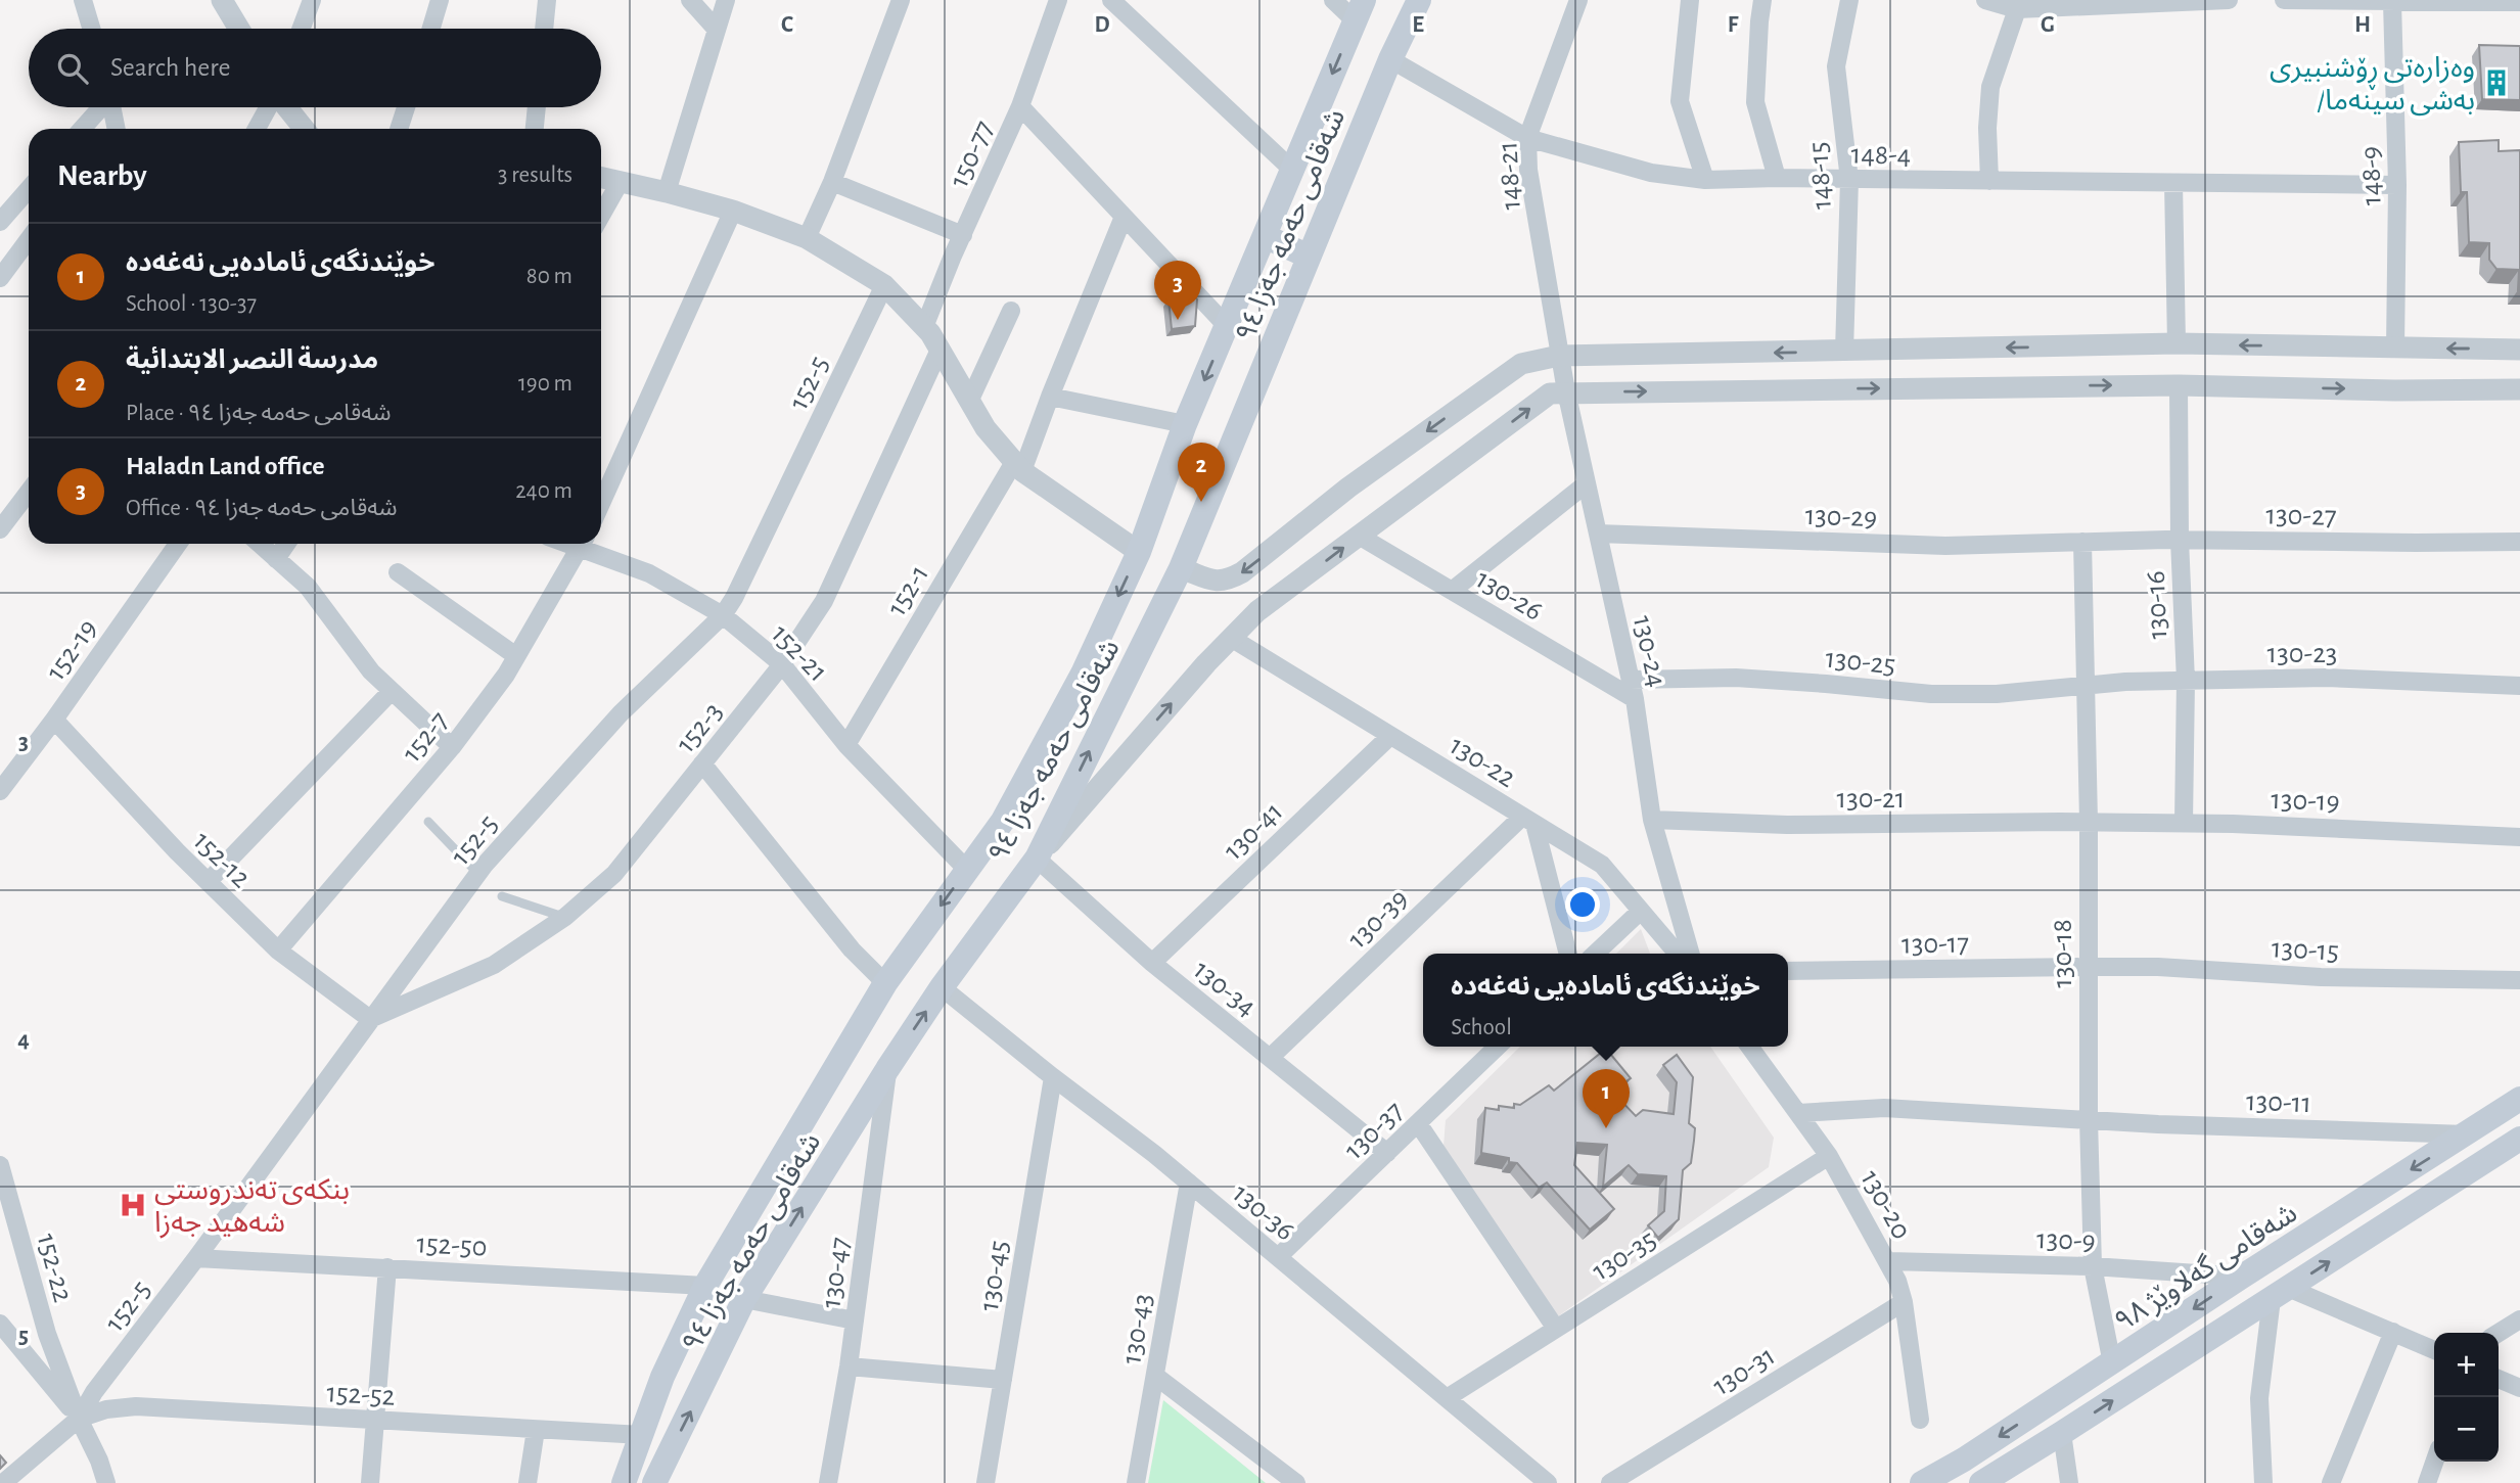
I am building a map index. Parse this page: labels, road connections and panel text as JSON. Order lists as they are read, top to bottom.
{
  "streets": {
    "main road": ["شەقامی حەمە جەزا ٩٤", "شەقامی گەلاوێژ ٩٨"],
    "street": [
      "150-77",
      "148-4",
      "148-21",
      "148-15",
      "148-9",
      "152-5",
      "130-27",
      "130-29",
      "152-1",
      "130-26",
      "130-16",
      "152-19",
      "130-24",
      "152-21",
      "130-23",
      "130-25",
      "152-3",
      "152-7",
      "130-22",
      "130-21",
      "130-19",
      "130-41",
      "152-12",
      "130-39",
      "130-17",
      "130-15",
      "130-18",
      "130-34",
      "130-11",
      "130-37",
      "130-20",
      "130-36",
      "130-9",
      "152-50",
      "130-35",
      "152-22",
      "130-47",
      "130-45",
      "130-43",
      "130-31",
      "152-52"
    ]
  },
  "crossings": [
    ["148-4", "148-21"],
    ["148-4", "148-15"],
    ["148-4", "148-9"],
    ["148-4", "شەقامی حەمە جەزا ٩٤"],
    ["148-21", "130-24"],
    ["شەقامی حەمە جەزا ٩٤", "152-21"],
    ["شەقامی حەمە جەزا ٩٤", "130-34"],
    ["شەقامی حەمە جەزا ٩٤", "130-36"],
    ["شەقامی حەمە جەزا ٩٤", "152-50"],
    ["شەقامی حەمە جەزا ٩٤", "130-47"],
    ["شەقامی حەمە جەزا ٩٤", "152-52"],
    ["152-5", "152-21"],
    ["152-5", "152-3"],
    ["152-5", "152-12"],
    ["152-5", "152-50"],
    ["152-5", "152-22"],
    ["152-5", "152-52"],
    ["130-27", "130-29"],
    ["130-27", "130-16"],
    ["130-27", "130-18"],
    ["130-29", "130-24"],
    ["130-29", "130-18"],
    ["152-1", "152-21"],
    ["130-26", "130-24"],
    ["130-16", "130-23"],
    ["130-16", "130-19"],
    ["152-19", "152-12"],
    ["130-24", "130-25"],
    ["130-24", "130-21"],
    ["152-21", "152-3"],
    ["130-23", "130-25"],
    ["130-23", "130-18"],
    ["130-25", "130-18"],
    ["152-3", "152-12"],
    ["152-7", "152-12"],
    ["130-22", "130-41"],
    ["130-22", "130-39"],
    ["130-21", "130-19"],
    ["130-21", "130-18"],
    ["130-19", "130-18"],
    ["130-41", "130-34"],
    ["130-39", "130-34"],
    ["130-17", "130-15"],
    ["130-17", "130-18"],
    ["130-15", "130-18"],
    ["130-18", "130-11"],
    ["130-18", "130-9"],
    ["130-18", "شەقامی گەلاوێژ ٩٨"],
    ["130-34", "130-37"],
    ["130-11", "130-20"],
    ["130-11", "شەقامی گەلاوێژ ٩٨"],
    ["130-37", "130-36"],
    ["130-20", "130-9"],
    ["130-20", "130-35"],
    ["130-20", "130-31"],
    ["130-36", "130-35"],
    ["130-36", "130-45"],
    ["130-36", "130-43"],
    ["130-9", "شەقامی گەلاوێژ ٩٨"],
    ["152-22", "152-52"]
  ],
  "places": {
    "building": ["وە‌زارە‌تی ڕۆشنبیری /بە‌شی سینە‌ما"],
    "hospital": ["بنکەی تەندروستی شەهید جەزا"]
  },
  "page": {
    "search": "Search here",
    "heading": ["Nearby", "3 results"],
    "list": [
      {
        "mark": "1",
        "name": "خوێندنگەی ئامادەیی نەغەدە",
        "note": "School · 130-37",
        "value": "80 m"
      },
      {
        "mark": "2",
        "name": "مدرسة النصر الابتدائية",
        "note": "Place · شەقامی حەمە جەزا ٩٤",
        "value": "190 m"
      },
      {
        "mark": "3",
        "name": "Haladn Land office",
        "note": "Office · شەقامی حەمە جەزا ٩٤",
        "value": "240 m"
      }
    ],
    "pins": ["3", "2", "1"],
    "popup": ["خوێندنگەی ئامادەیی نەغەدە", "School"],
    "map_buttons": ["+", "−"]
  },
  "grid": {
    "columns": [
      "C",
      "D",
      "E",
      "F",
      "G",
      "H"
    ],
    "rows": ["3", "4", "5"]
  }
}
